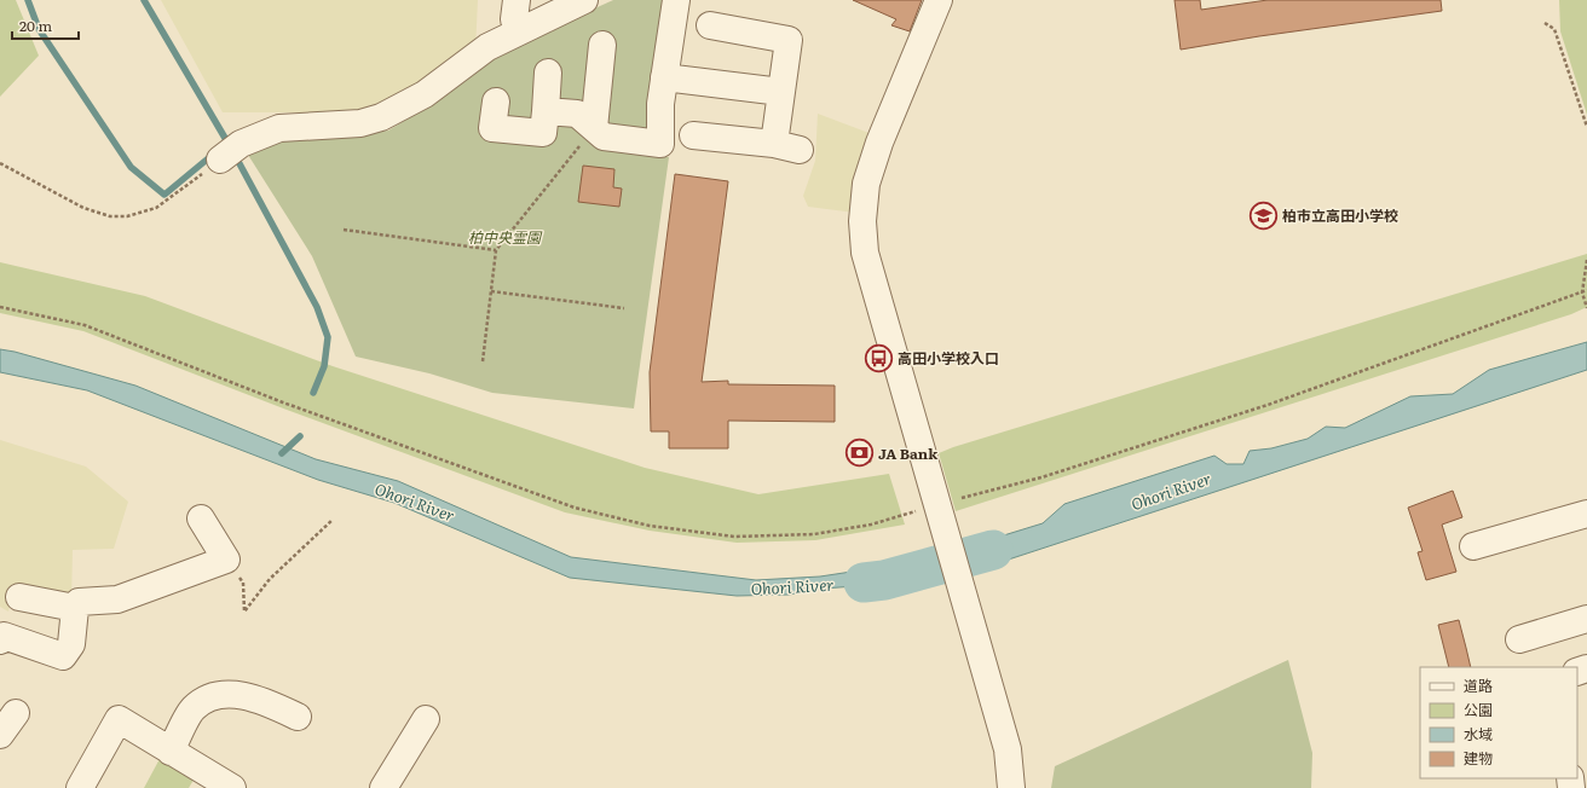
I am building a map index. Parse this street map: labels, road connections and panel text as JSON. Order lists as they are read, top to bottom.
{
  "water": ["Ohori River"],
  "parks": ["柏中央霊園"],
  "places": {
    "school or university": ["柏市立高田小学校"],
    "bus stop": ["高田小学校入口"],
    "bank": ["JA Bank"]
  },
  "legend": [
    "道路",
    "公園",
    "水域",
    "建物"
  ],
  "scale_bar": "20 m"
}
